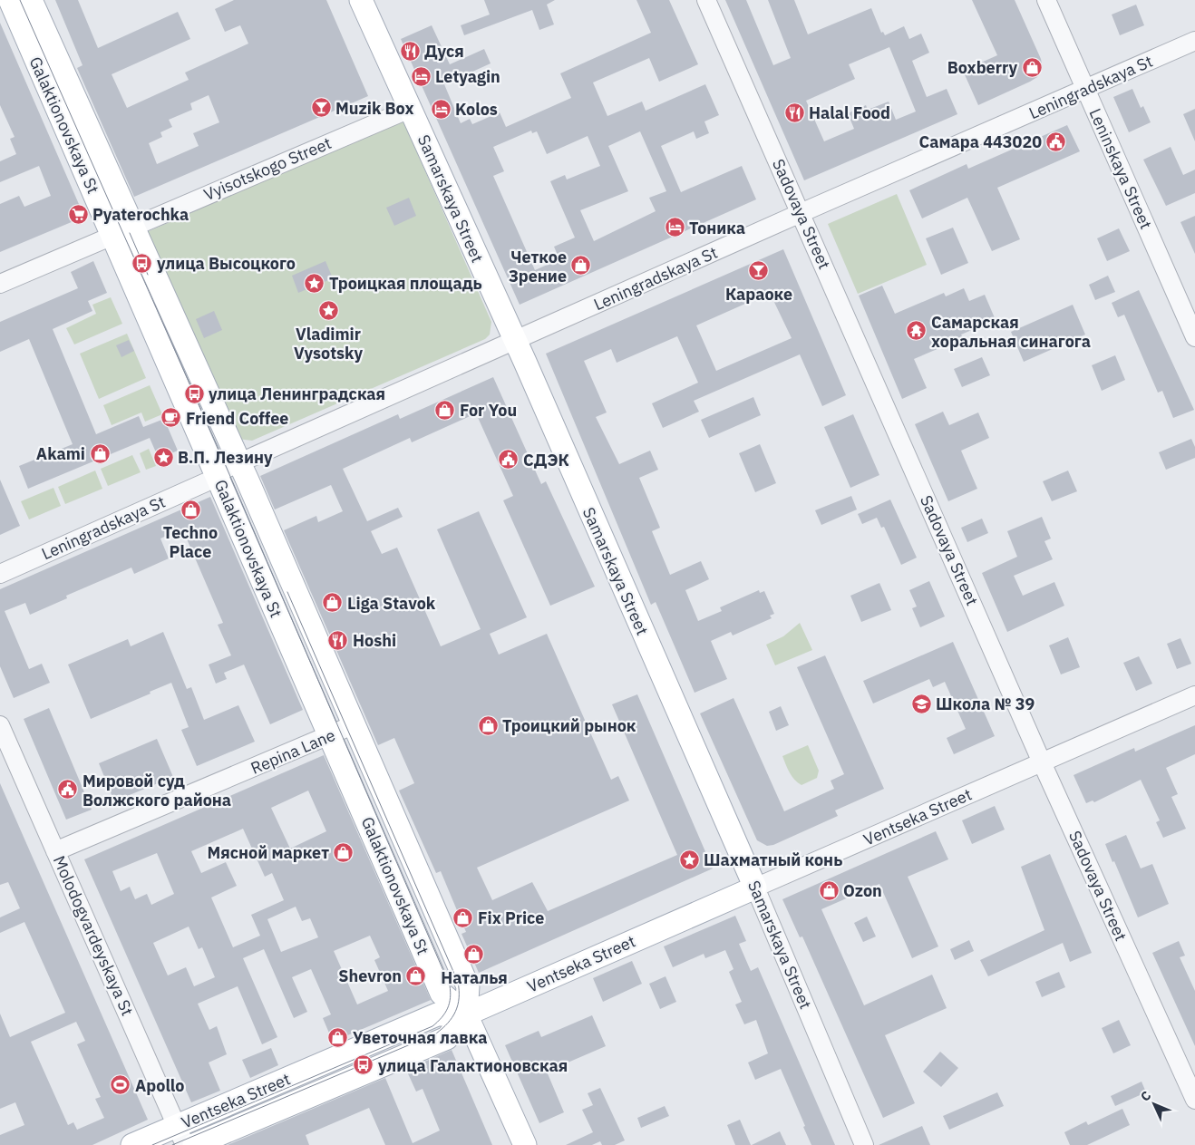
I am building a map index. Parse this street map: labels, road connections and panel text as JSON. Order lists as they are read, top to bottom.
{
  "streets": {
    "main road": ["Galaktionovskaya St", "Samarskaya Street", "Ventseka Street"],
    "street": [
      "Leningradskaya St",
      "Vyisotskogo Street",
      "Leninskaya Street",
      "Sadovaya Street",
      "Repina Lane",
      "Molodogvardeyskaya St"
    ]
  },
  "crossings": [
    ["Leningradskaya St", "Galaktionovskaya St"],
    ["Leningradskaya St", "Leninskaya Street"],
    ["Leningradskaya St", "Samarskaya Street"],
    ["Leningradskaya St", "Sadovaya Street"],
    ["Galaktionovskaya St", "Vyisotskogo Street"],
    ["Galaktionovskaya St", "Repina Lane"],
    ["Galaktionovskaya St", "Ventseka Street"],
    ["Vyisotskogo Street", "Samarskaya Street"],
    ["Samarskaya Street", "Ventseka Street"],
    ["Sadovaya Street", "Ventseka Street"],
    ["Repina Lane", "Molodogvardeyskaya St"],
    ["Ventseka Street", "Molodogvardeyskaya St"]
  ],
  "places": {
    "restaurant": ["Дуся", "Halal Food", "Hoshi"],
    "shop": [
      "Boxberry",
      "Четкое Зрение",
      "For You",
      "Akami",
      "Techno Place",
      "Liga Stavok",
      "Троицкий рынок",
      "Мясной маркет",
      "Ozon",
      "Fix Price",
      "Наталья",
      "Shevron",
      "Уветочная лавка"
    ],
    "hotel": ["Letyagin", "Kolos", "Тоника"],
    "bar": ["Muzik Box", "Караоке"],
    "public building": ["Самара 443020", "СДЭК", "Мировой суд Волжского района"],
    "supermarket": ["Pyaterochka"],
    "bus stop": ["улица Высоцкого", "улица Ленинградская", "улица Галактионовская"],
    "place": [
      "Троицкая площадь",
      "Vladimir Vysotsky",
      "В.П. Лезину",
      "Шахматный конь"
    ],
    "temple": ["Самарская хоральная синагога"],
    "cafe": ["Friend Coffee"],
    "school or university": ["Школа № 39"],
    "sports": ["Apollo"]
  },
  "north": "top left"
}
